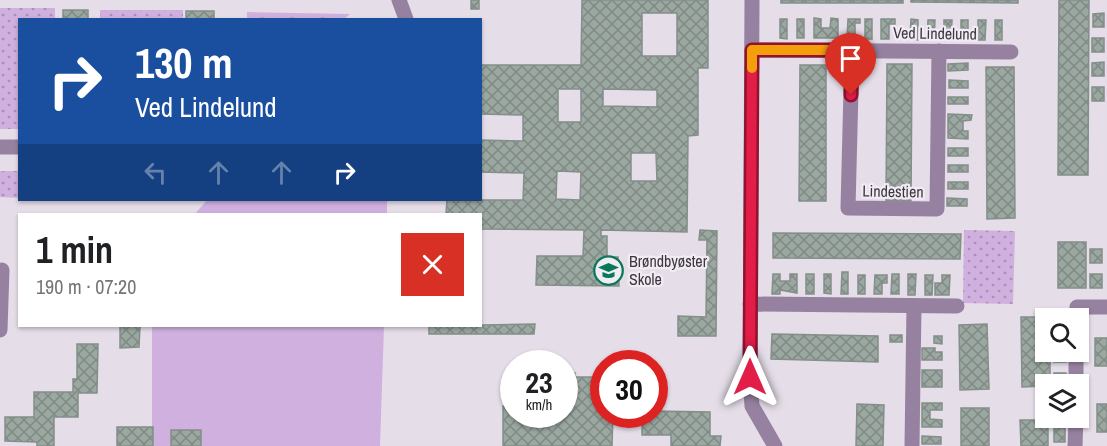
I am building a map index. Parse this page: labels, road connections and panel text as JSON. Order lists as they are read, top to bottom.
{
  "streets": {
    "street": ["Ved Lindelund", "Lindestien"]
  },
  "crossings": [
    ["Ved Lindelund", "Lindestien"]
  ],
  "places": {
    "school or university": ["Brøndbyøster Skole"]
  },
  "page": {
    "turn": ["130 m", "Ved Lindelund"],
    "heading": ["1 min", "190 m · 07:20"],
    "speed": "23 km/h",
    "limit": "30"
  }
}
